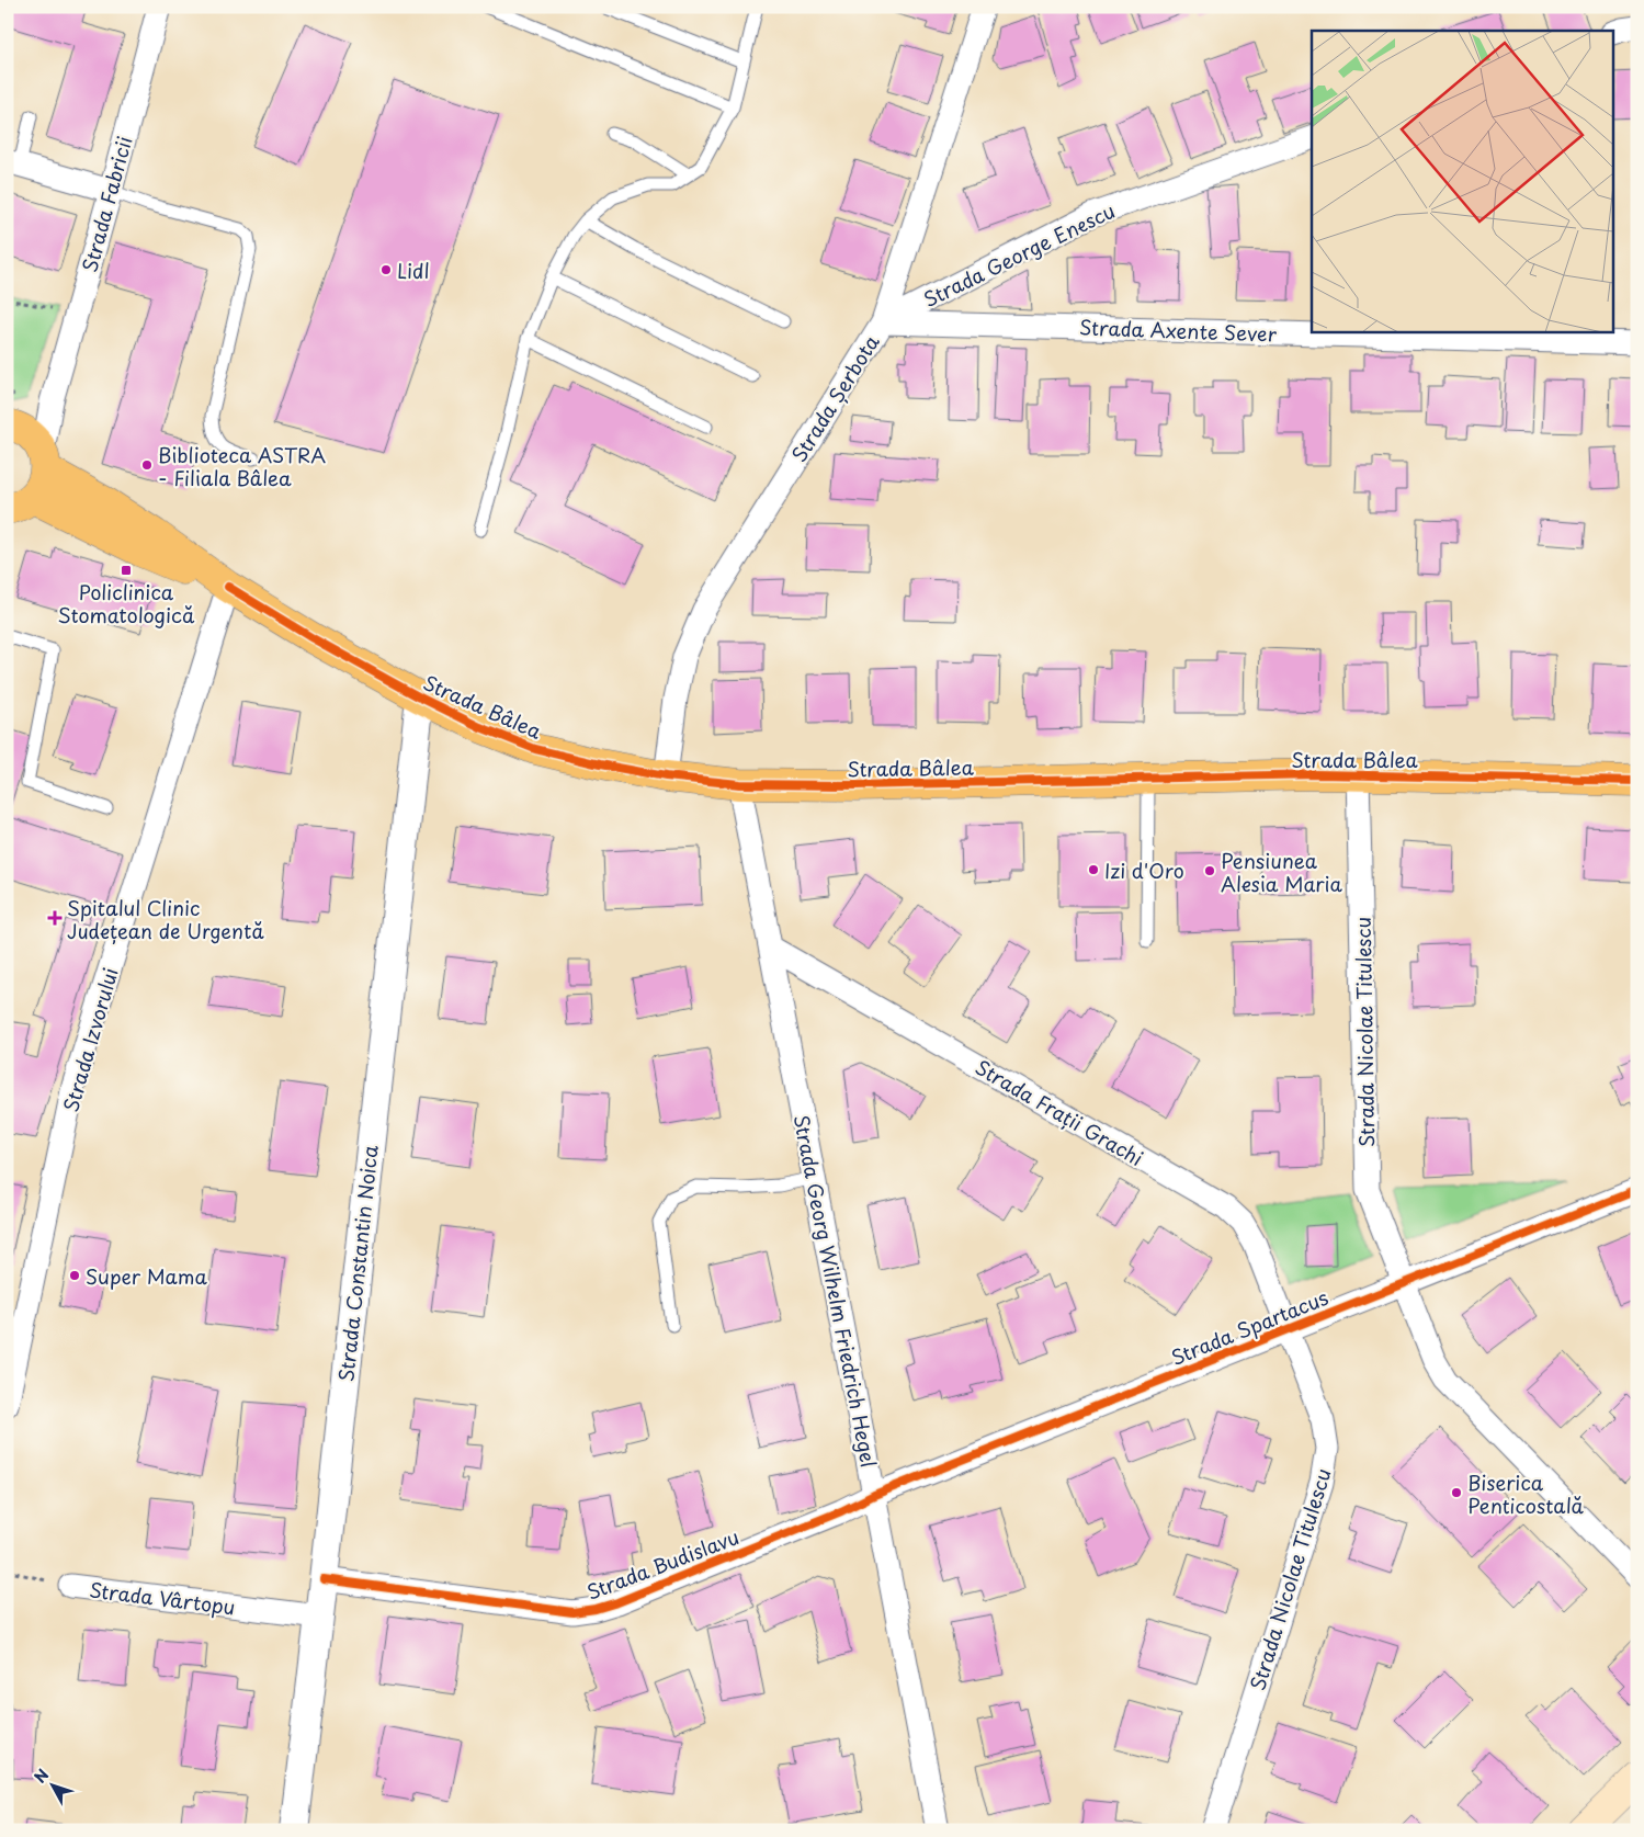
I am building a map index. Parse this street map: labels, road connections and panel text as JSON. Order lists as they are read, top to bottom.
{
  "streets": {
    "main road": ["Strada Bâlea"],
    "street": [
      "Strada Fabricii",
      "Strada George Enescu",
      "Strada Axente Sever",
      "Strada Șerbota",
      "Strada Nicolae Titulescu",
      "Strada Izvorului",
      "Strada Frații Grachi",
      "Strada Constantin Noica",
      "Strada Georg Wilhelm Friedrich Hegel",
      "Strada Spartacus",
      "Strada Budislavu",
      "Strada Vârtopu"
    ]
  },
  "crossings": [
    ["Strada George Enescu", "Strada Axente Sever"],
    ["Strada George Enescu", "Strada Șerbota"],
    ["Strada Axente Sever", "Strada Șerbota"],
    ["Strada Șerbota", "Strada Bâlea"],
    ["Strada Bâlea", "Strada Nicolae Titulescu"],
    ["Strada Bâlea", "Strada Izvorului"],
    ["Strada Bâlea", "Strada Constantin Noica"],
    ["Strada Bâlea", "Strada Georg Wilhelm Friedrich Hegel"],
    ["Strada Nicolae Titulescu", "Strada Frații Grachi"],
    ["Strada Nicolae Titulescu", "Strada Spartacus"],
    ["Strada Frații Grachi", "Strada Georg Wilhelm Friedrich Hegel"],
    ["Strada Frații Grachi", "Strada Spartacus"],
    ["Strada Constantin Noica", "Strada Budislavu"],
    ["Strada Constantin Noica", "Strada Vârtopu"],
    ["Strada Georg Wilhelm Friedrich Hegel", "Strada Spartacus"],
    ["Strada Georg Wilhelm Friedrich Hegel", "Strada Budislavu"],
    ["Strada Spartacus", "Strada Budislavu"]
  ],
  "places": {
    "other": [
      "Lidl",
      "Biblioteca ASTRA - Filiala Bâlea",
      "Izi d'Oro",
      "Pensiunea Alesia Maria",
      "Super Mama",
      "Biserica Penticostală"
    ],
    "transit": ["Policlinica Stomatologică"],
    "health": ["Spitalul Clinic Județean de Urgentă"]
  },
  "north": "top left"
}
